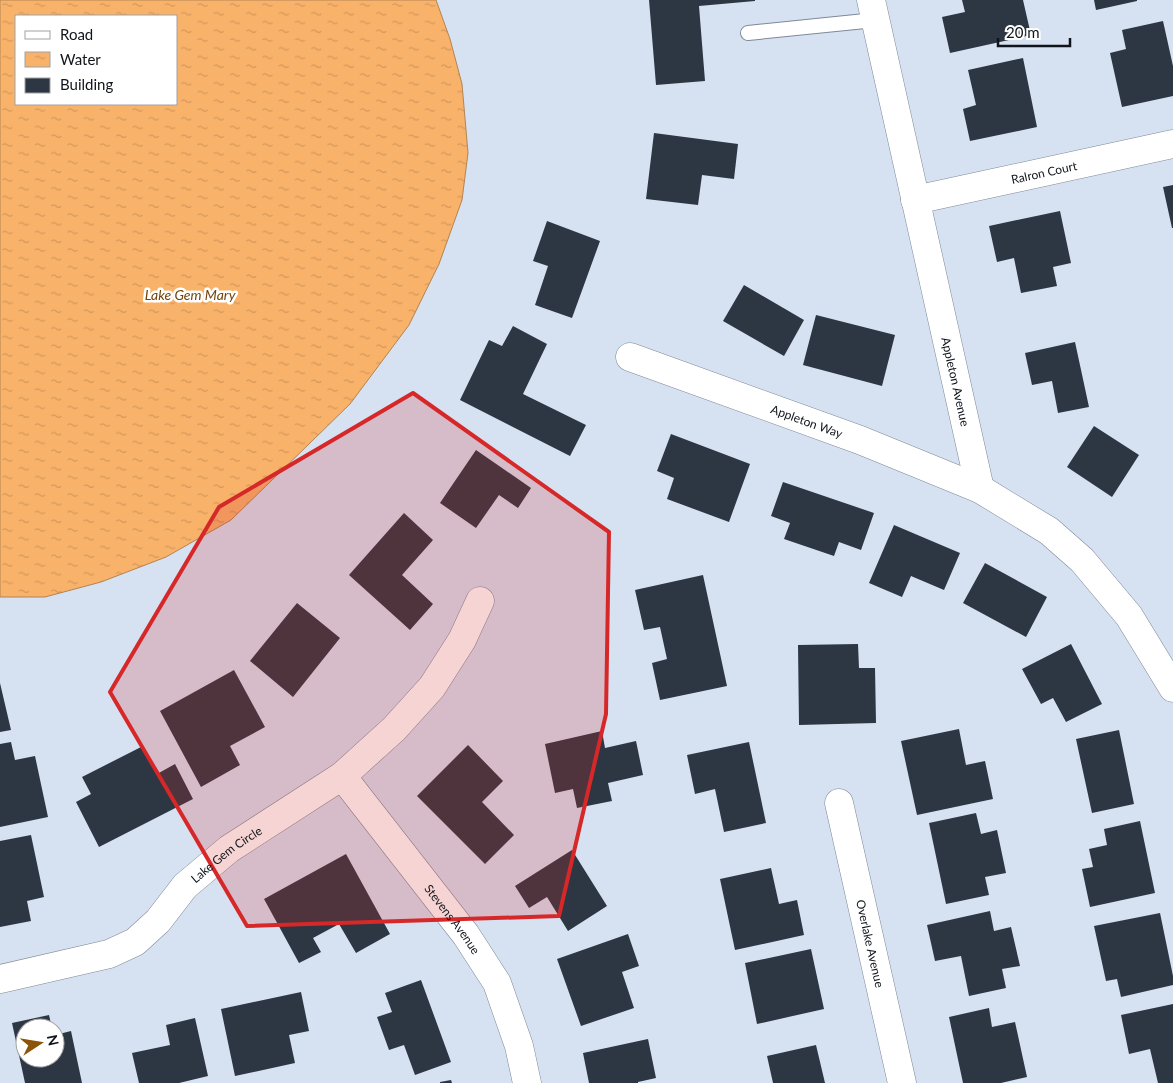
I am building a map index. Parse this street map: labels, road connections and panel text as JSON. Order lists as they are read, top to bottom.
{
  "streets": {
    "street": [
      "Ralron Court",
      "Appleton Avenue",
      "Appleton Way",
      "Lake Gem Circle",
      "Stevens Avenue",
      "Overlake Avenue"
    ]
  },
  "crossings": [
    ["Ralron Court", "Appleton Avenue"],
    ["Appleton Avenue", "Appleton Way"],
    ["Lake Gem Circle", "Stevens Avenue"]
  ],
  "water": ["Lake Gem Mary"],
  "legend": ["Road", "Water", "Building"],
  "scale_bar": "20 m",
  "north": "right"
}
